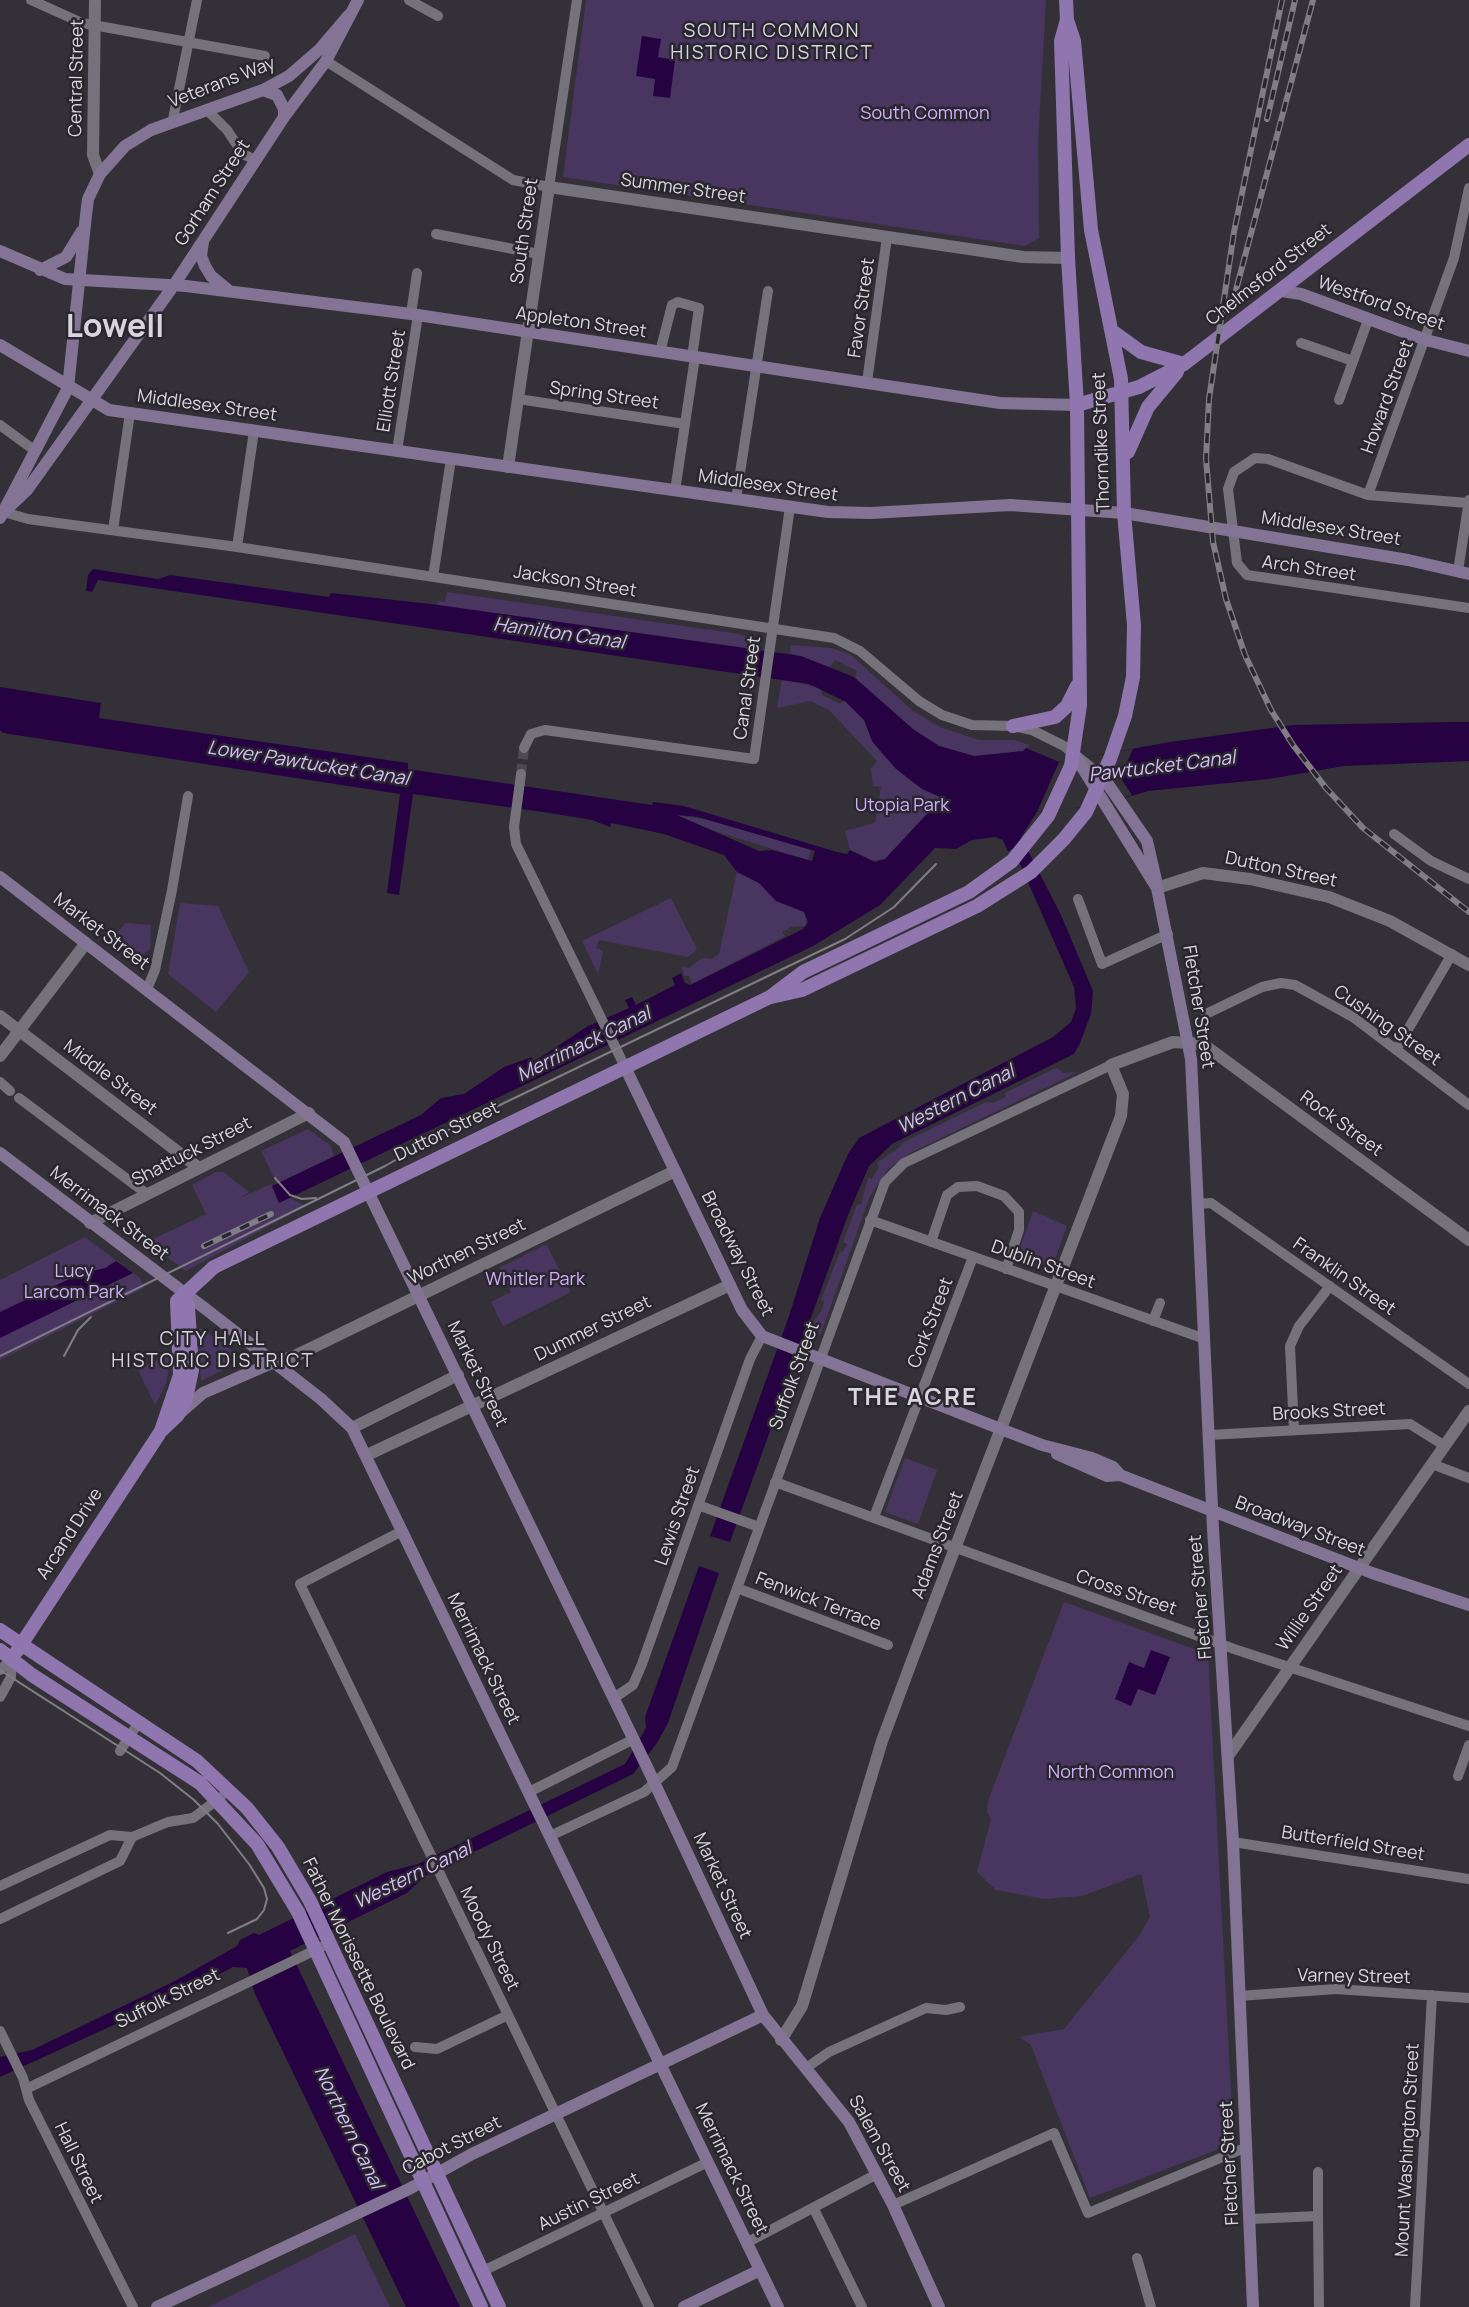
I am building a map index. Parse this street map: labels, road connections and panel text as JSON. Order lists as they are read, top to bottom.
{
  "streets": {
    "main road": [
      "Veterans Way",
      "Gorham Street",
      "Chelmsford Street",
      "Westford Street",
      "Appleton Street",
      "Middlesex Street",
      "Thorndike Street",
      "Dutton Street",
      "Market Street",
      "Fletcher Street",
      "Merrimack Street",
      "Broadway Street",
      "Arcand Drive",
      "Father Morissette Boulevard",
      "Salem Street",
      "Cabot Street"
    ],
    "street": [
      "Central Street",
      "Summer Street",
      "South Street",
      "Favor Street",
      "Elliott Street",
      "Spring Street",
      "Howard Street",
      "Arch Street",
      "Jackson Street",
      "Canal Street",
      "Cushing Street",
      "Middle Street",
      "Rock Street",
      "Shattuck Street",
      "Worthen Street",
      "Dublin Street",
      "Franklin Street",
      "Cork Street",
      "Dummer Street",
      "Suffolk Street",
      "Brooks Street",
      "Lewis Street",
      "Adams Street",
      "Cross Street",
      "Fenwick Terrace",
      "Willie Street",
      "Butterfield Street",
      "Moody Street",
      "Varney Street",
      "Mount Washington Street",
      "Hall Street",
      "Austin Street"
    ]
  },
  "crossings": [
    ["Central Street", "Veterans Way"],
    ["Veterans Way", "Gorham Street"],
    ["Summer Street", "Gorham Street"],
    ["Summer Street", "South Street"],
    ["Summer Street", "Favor Street"],
    ["Summer Street", "Thorndike Street"],
    ["Gorham Street", "Appleton Street"],
    ["Gorham Street", "Middlesex Street"],
    ["South Street", "Appleton Street"],
    ["South Street", "Spring Street"],
    ["South Street", "Middlesex Street"],
    ["Chelmsford Street", "Westford Street"],
    ["Chelmsford Street", "Appleton Street"],
    ["Chelmsford Street", "Thorndike Street"],
    ["Westford Street", "Howard Street"],
    ["Favor Street", "Appleton Street"],
    ["Appleton Street", "Elliott Street"],
    ["Appleton Street", "Thorndike Street"],
    ["Elliott Street", "Middlesex Street"],
    ["Howard Street", "Arch Street"],
    ["Middlesex Street", "Thorndike Street"],
    ["Middlesex Street", "Canal Street"],
    ["Thorndike Street", "Jackson Street"],
    ["Thorndike Street", "Dutton Street"],
    ["Thorndike Street", "Fletcher Street"],
    ["Jackson Street", "Canal Street"],
    ["Jackson Street", "Dutton Street"],
    ["Jackson Street", "Fletcher Street"],
    ["Dutton Street", "Market Street"],
    ["Dutton Street", "Fletcher Street"],
    ["Dutton Street", "Merrimack Street"],
    ["Dutton Street", "Broadway Street"],
    ["Dutton Street", "Arcand Drive"],
    ["Market Street", "Shattuck Street"],
    ["Market Street", "Worthen Street"],
    ["Market Street", "Dummer Street"],
    ["Market Street", "Suffolk Street"],
    ["Market Street", "Lewis Street"],
    ["Market Street", "Salem Street"],
    ["Market Street", "Cabot Street"],
    ["Fletcher Street", "Rock Street"],
    ["Fletcher Street", "Broadway Street"],
    ["Fletcher Street", "Dublin Street"],
    ["Fletcher Street", "Franklin Street"],
    ["Fletcher Street", "Suffolk Street"],
    ["Fletcher Street", "Brooks Street"],
    ["Fletcher Street", "Cross Street"],
    ["Fletcher Street", "Willie Street"],
    ["Fletcher Street", "Butterfield Street"],
    ["Fletcher Street", "Varney Street"],
    ["Middle Street", "Shattuck Street"],
    ["Rock Street", "Suffolk Street"],
    ["Shattuck Street", "Merrimack Street"],
    ["Merrimack Street", "Worthen Street"],
    ["Merrimack Street", "Dummer Street"],
    ["Merrimack Street", "Suffolk Street"],
    ["Merrimack Street", "Arcand Drive"],
    ["Merrimack Street", "Moody Street"],
    ["Merrimack Street", "Cabot Street"],
    ["Merrimack Street", "Austin Street"],
    ["Worthen Street", "Broadway Street"],
    ["Worthen Street", "Arcand Drive"],
    ["Broadway Street", "Cork Street"],
    ["Broadway Street", "Dummer Street"],
    ["Broadway Street", "Suffolk Street"],
    ["Broadway Street", "Lewis Street"],
    ["Broadway Street", "Adams Street"],
    ["Broadway Street", "Willie Street"],
    ["Dublin Street", "Cork Street"],
    ["Dublin Street", "Suffolk Street"],
    ["Dublin Street", "Adams Street"],
    ["Cork Street", "Cross Street"],
    ["Suffolk Street", "Adams Street"],
    ["Suffolk Street", "Cross Street"],
    ["Suffolk Street", "Fenwick Terrace"],
    ["Suffolk Street", "Father Morissette Boulevard"],
    ["Suffolk Street", "Hall Street"],
    ["Brooks Street", "Willie Street"],
    ["Arcand Drive", "Father Morissette Boulevard"],
    ["Adams Street", "Cross Street"],
    ["Adams Street", "Salem Street"],
    ["Cross Street", "Willie Street"],
    ["Moody Street", "Cabot Street"],
    ["Moody Street", "Austin Street"],
    ["Father Morissette Boulevard", "Cabot Street"],
    ["Father Morissette Boulevard", "Austin Street"],
    ["Varney Street", "Mount Washington Street"],
    ["Salem Street", "Cabot Street"]
  ],
  "districts": [
    "SOUTH COMMON HISTORIC DISTRICT",
    "Lowell",
    "CITY HALL HISTORIC DISTRICT",
    "THE ACRE"
  ],
  "water": [
    "Hamilton Canal",
    "Lower Pawtucket Canal",
    "Pawtucket Canal",
    "Merrimack Canal",
    "Western Canal",
    "Northern Canal"
  ],
  "parks": [
    "South Common",
    "Utopia Park",
    "Lucy Larcom Park",
    "Whitler Park",
    "North Common"
  ]
}
